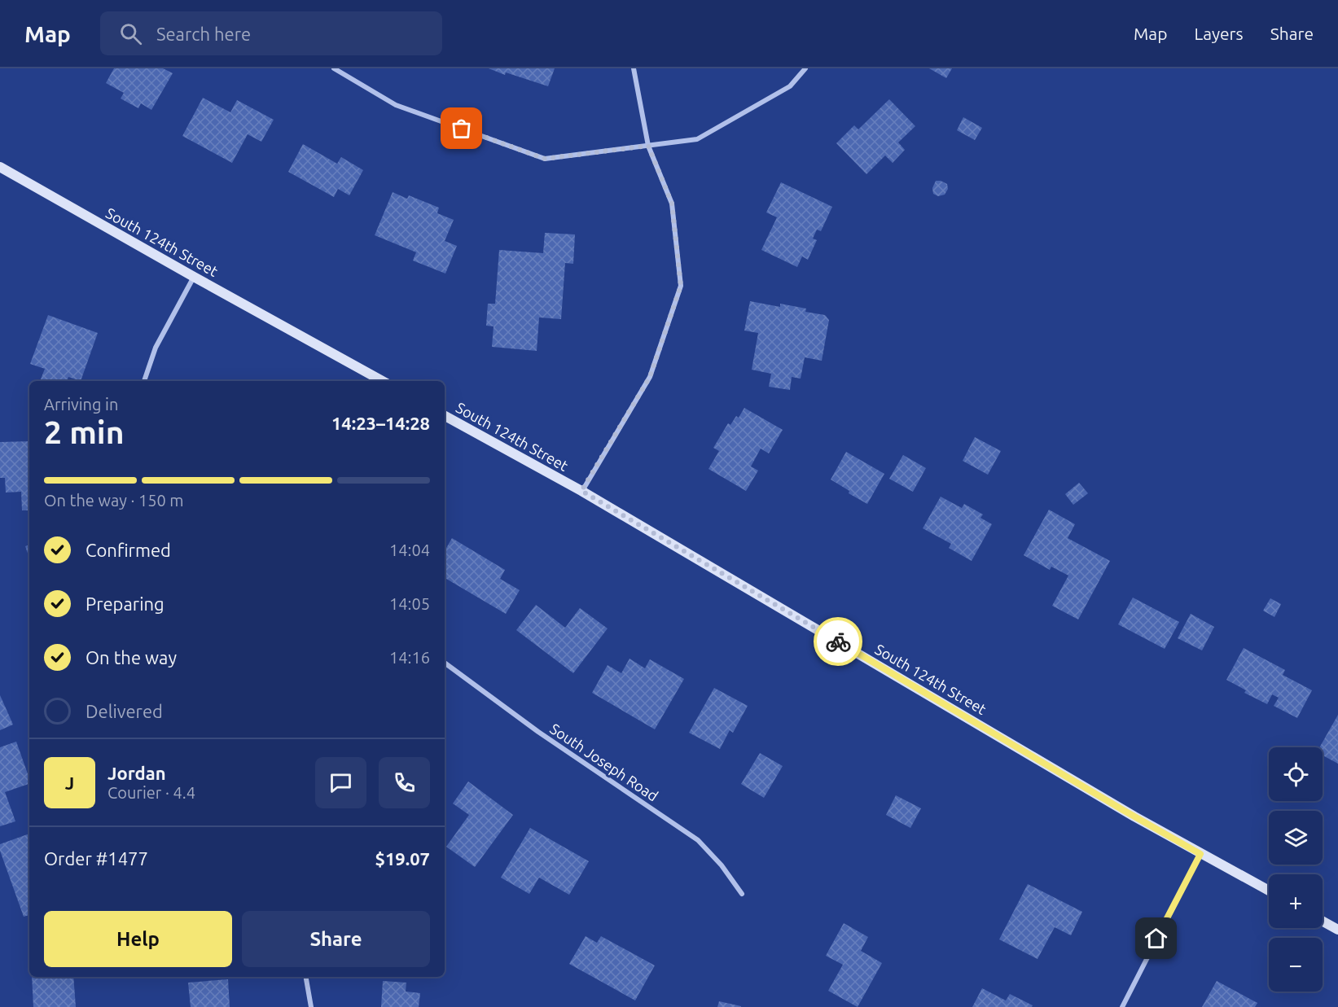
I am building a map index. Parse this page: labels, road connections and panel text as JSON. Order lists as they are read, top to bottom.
{
  "streets": {
    "street": ["South 124th Street", "South Joseph Road"]
  },
  "page": {
    "header": "Map",
    "search": "Search here",
    "nav": ["Map", "Layers", "Share"],
    "heading": ["2 min", "Arriving in", "14:23–14:28"],
    "panel": [
      "Jordan",
      "Courier · 4.4",
      "Order #1477",
      "$19.07"
    ],
    "bar": "On the way · 150 m",
    "list": [
      ["Confirmed", "14:04"],
      ["Preparing", "14:05"],
      ["On the way", "14:16"],
      "Delivered"
    ],
    "map_buttons": ["+", "−"],
    "round": "J",
    "buttons": ["Help", "Share"]
  }
}
